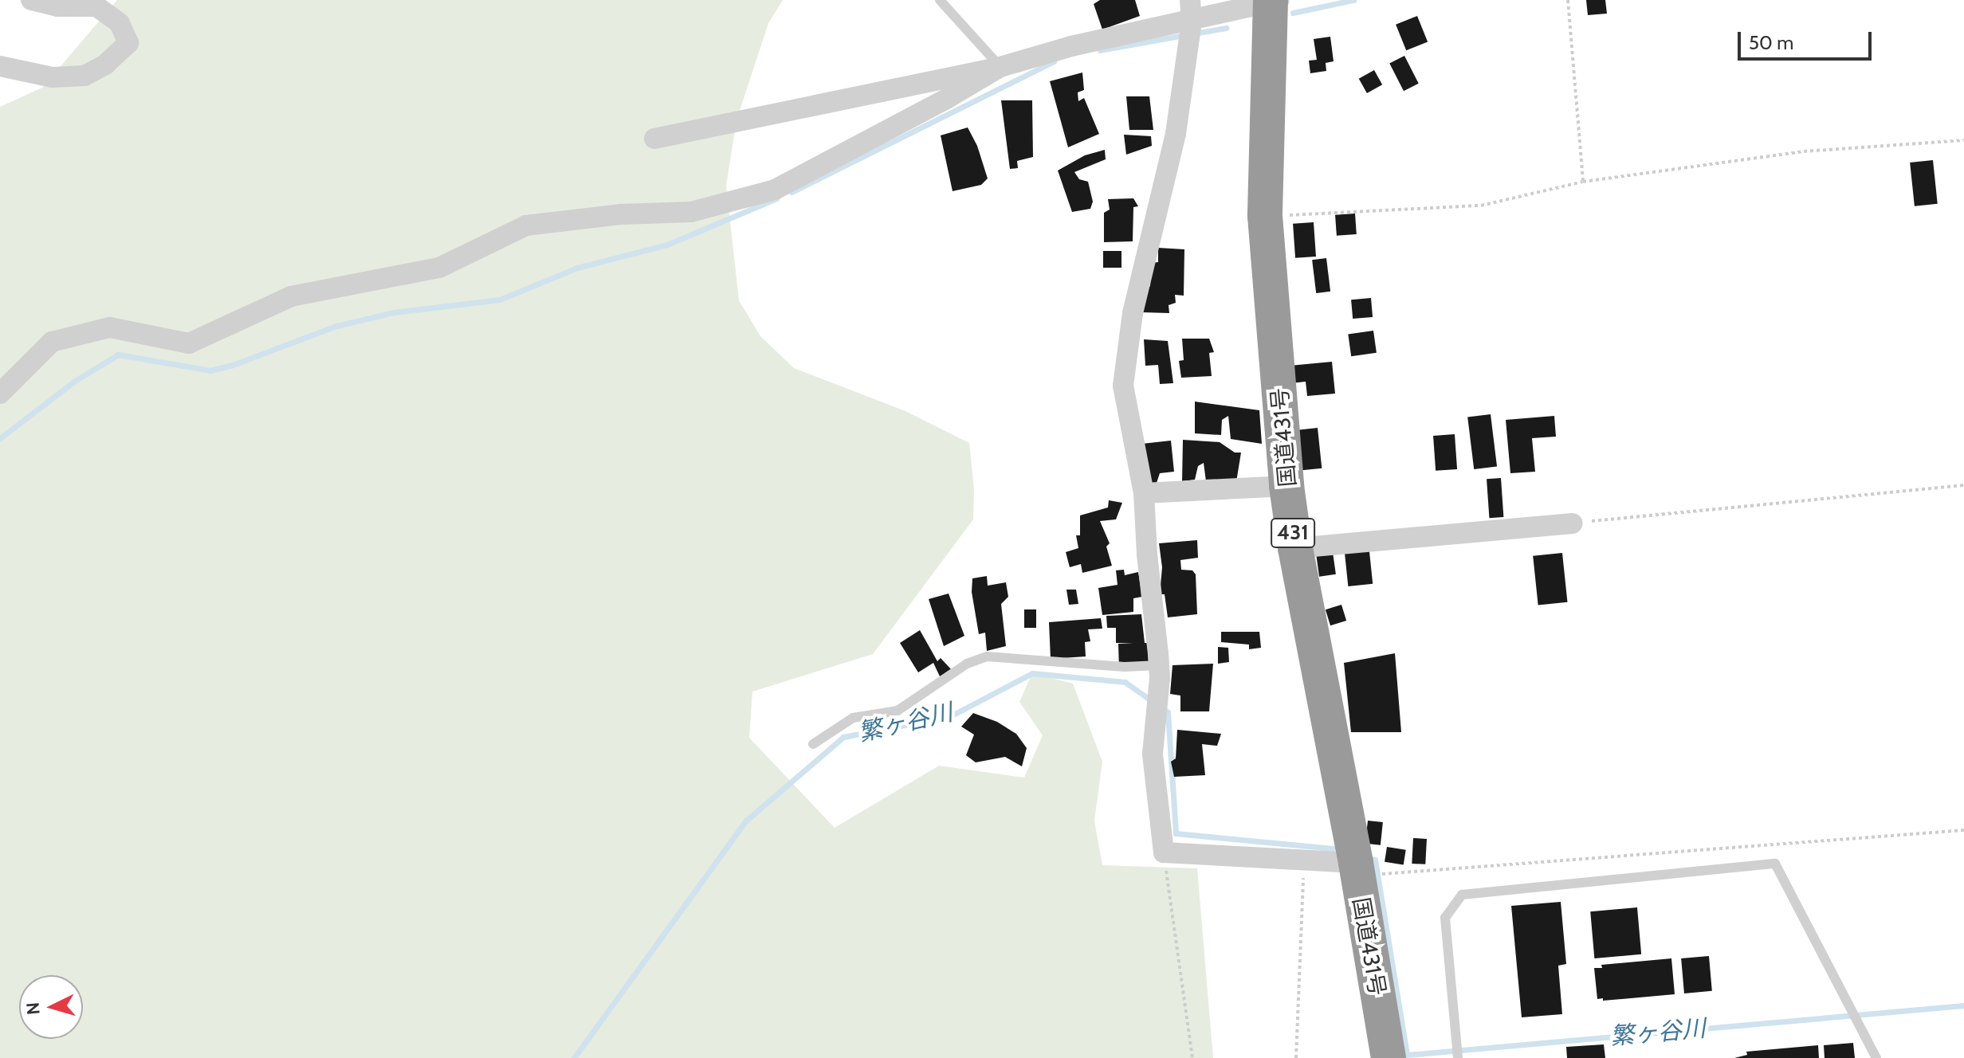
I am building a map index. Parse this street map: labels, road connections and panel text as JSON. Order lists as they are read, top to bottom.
{
  "streets": {
    "highway": ["国道431号", "431"]
  },
  "water": ["繁ヶ谷川"],
  "scale_bar": "50 m",
  "north": "left"
}
